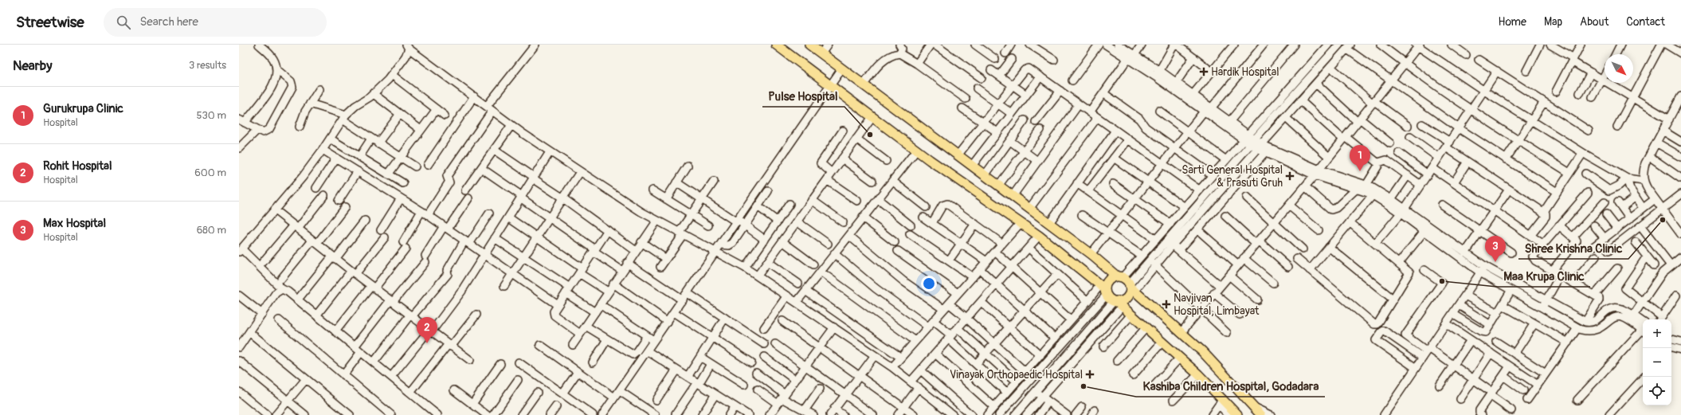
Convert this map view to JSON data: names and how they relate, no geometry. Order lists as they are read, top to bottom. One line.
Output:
{"places":{"health":["Hardik Hospital","Sarti General Hospital & Prasuti Gruh","Navjivan Hospital, Limbayat","Vinayak Orthopaedic Hospital"],"other":["Pulse Hospital","Shree Krishna Clinic","Maa Krupa Clinic","Kashiba Children Hospital, Godadara"]},"north":"bottom right","page":{"header":"Streetwise","search":"Search here","nav":["Home","Map","About","Contact"],"heading":["Nearby","3 results"],"list":[{"mark":"1","name":"Gurukrupa Clinic","note":"Hospital","value":"530 m"},{"mark":"2","name":"Rohit Hospital","note":"Hospital","value":"600 m"},{"mark":"3","name":"Max Hospital","note":"Hospital","value":"680 m"}],"pins":["1","3","2"],"map_buttons":["+","−"]}}
